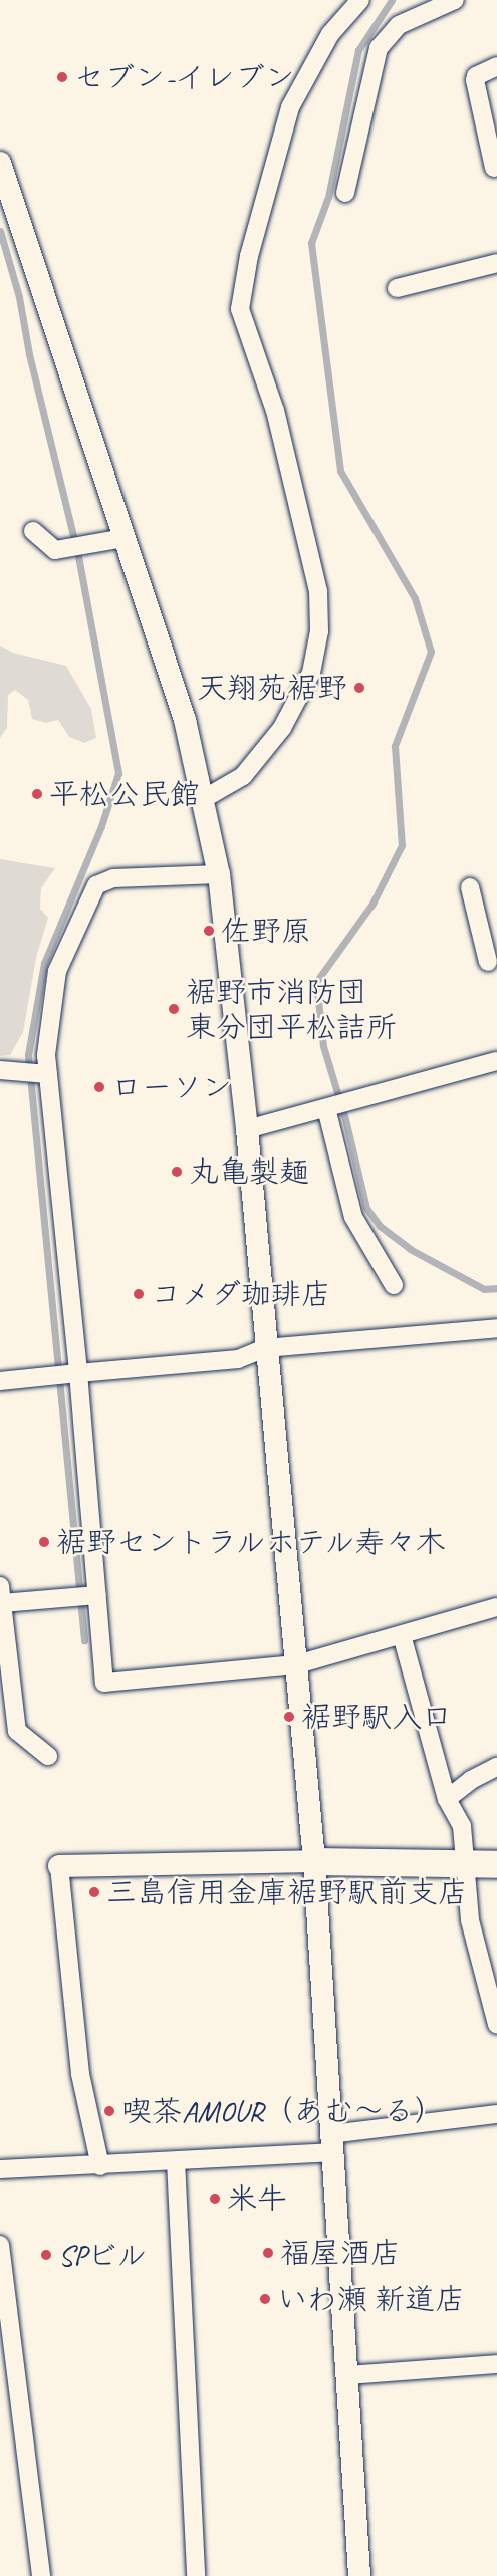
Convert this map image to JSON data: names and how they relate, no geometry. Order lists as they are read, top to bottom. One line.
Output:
{"places":["セブン-イレブン","天翔苑裾野","平松公民館","佐野原","裾野市消防団 東分団平松詰所","ローソン","丸亀製麺","コメダ珈琲店","裾野セントラルホテル寿々木","裾野駅入口","三島信用金庫裾野駅前支店","喫茶AMOUR（あむ〜る）","米牛","福屋酒店","SPビル","いわ瀬 新道店"]}
